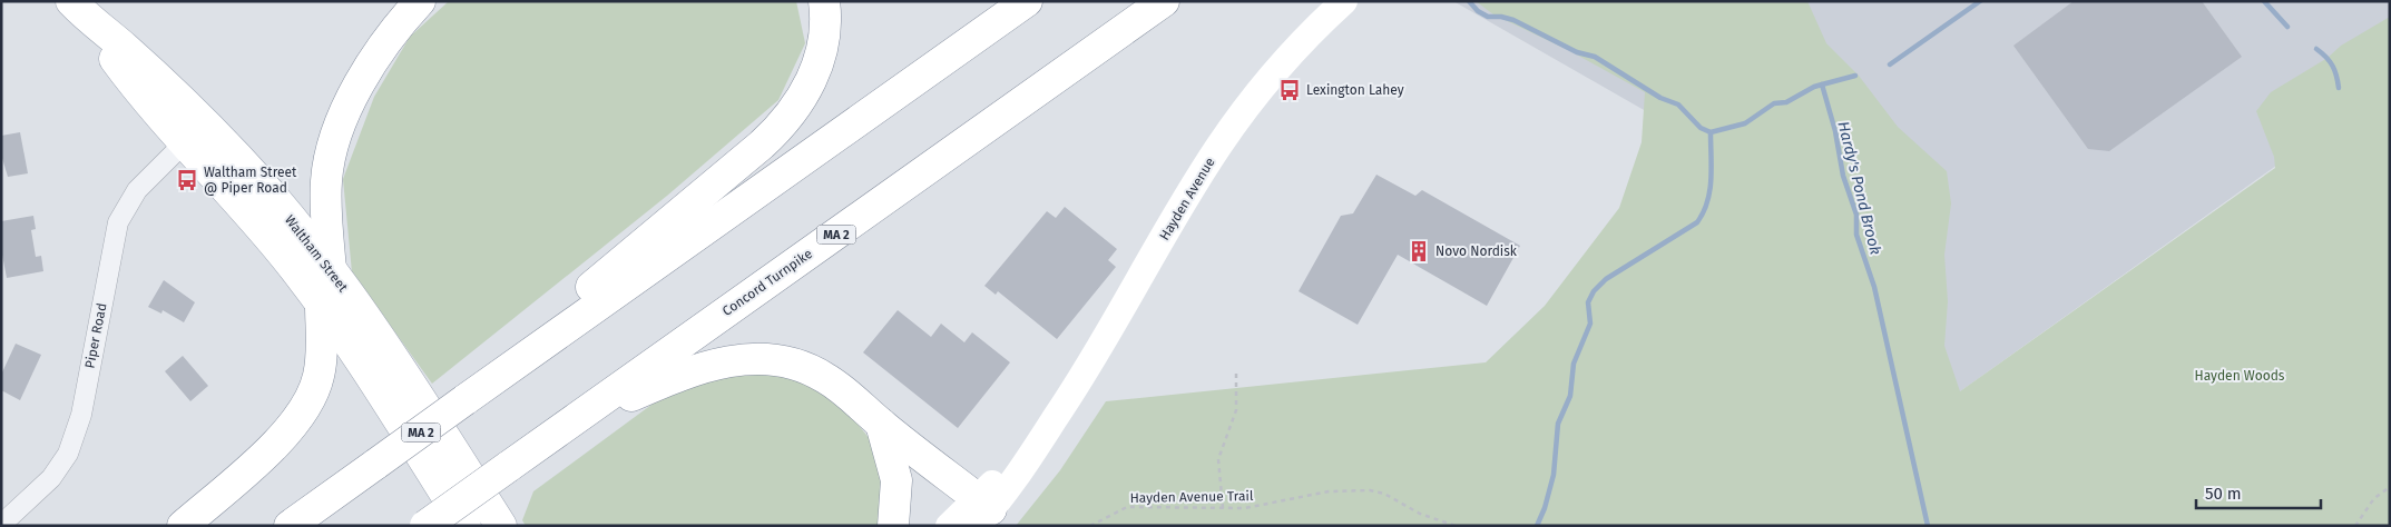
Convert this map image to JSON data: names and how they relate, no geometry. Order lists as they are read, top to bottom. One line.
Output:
{"streets":{"main road":["MA 2","Waltham Street","Concord Turnpike"],"street":["Hayden Avenue","Piper Road"],"path":["Hayden Avenue Trail"]},"crossings":[["Waltham Street","Piper Road"]],"water":["Hardy's Pond Brook"],"parks":["Hayden Woods"],"places":{"bus stop":["Lexington Lahey","Waltham Street @ Piper Road"],"building":["Novo Nordisk"]},"scale_bar":"50 m"}
